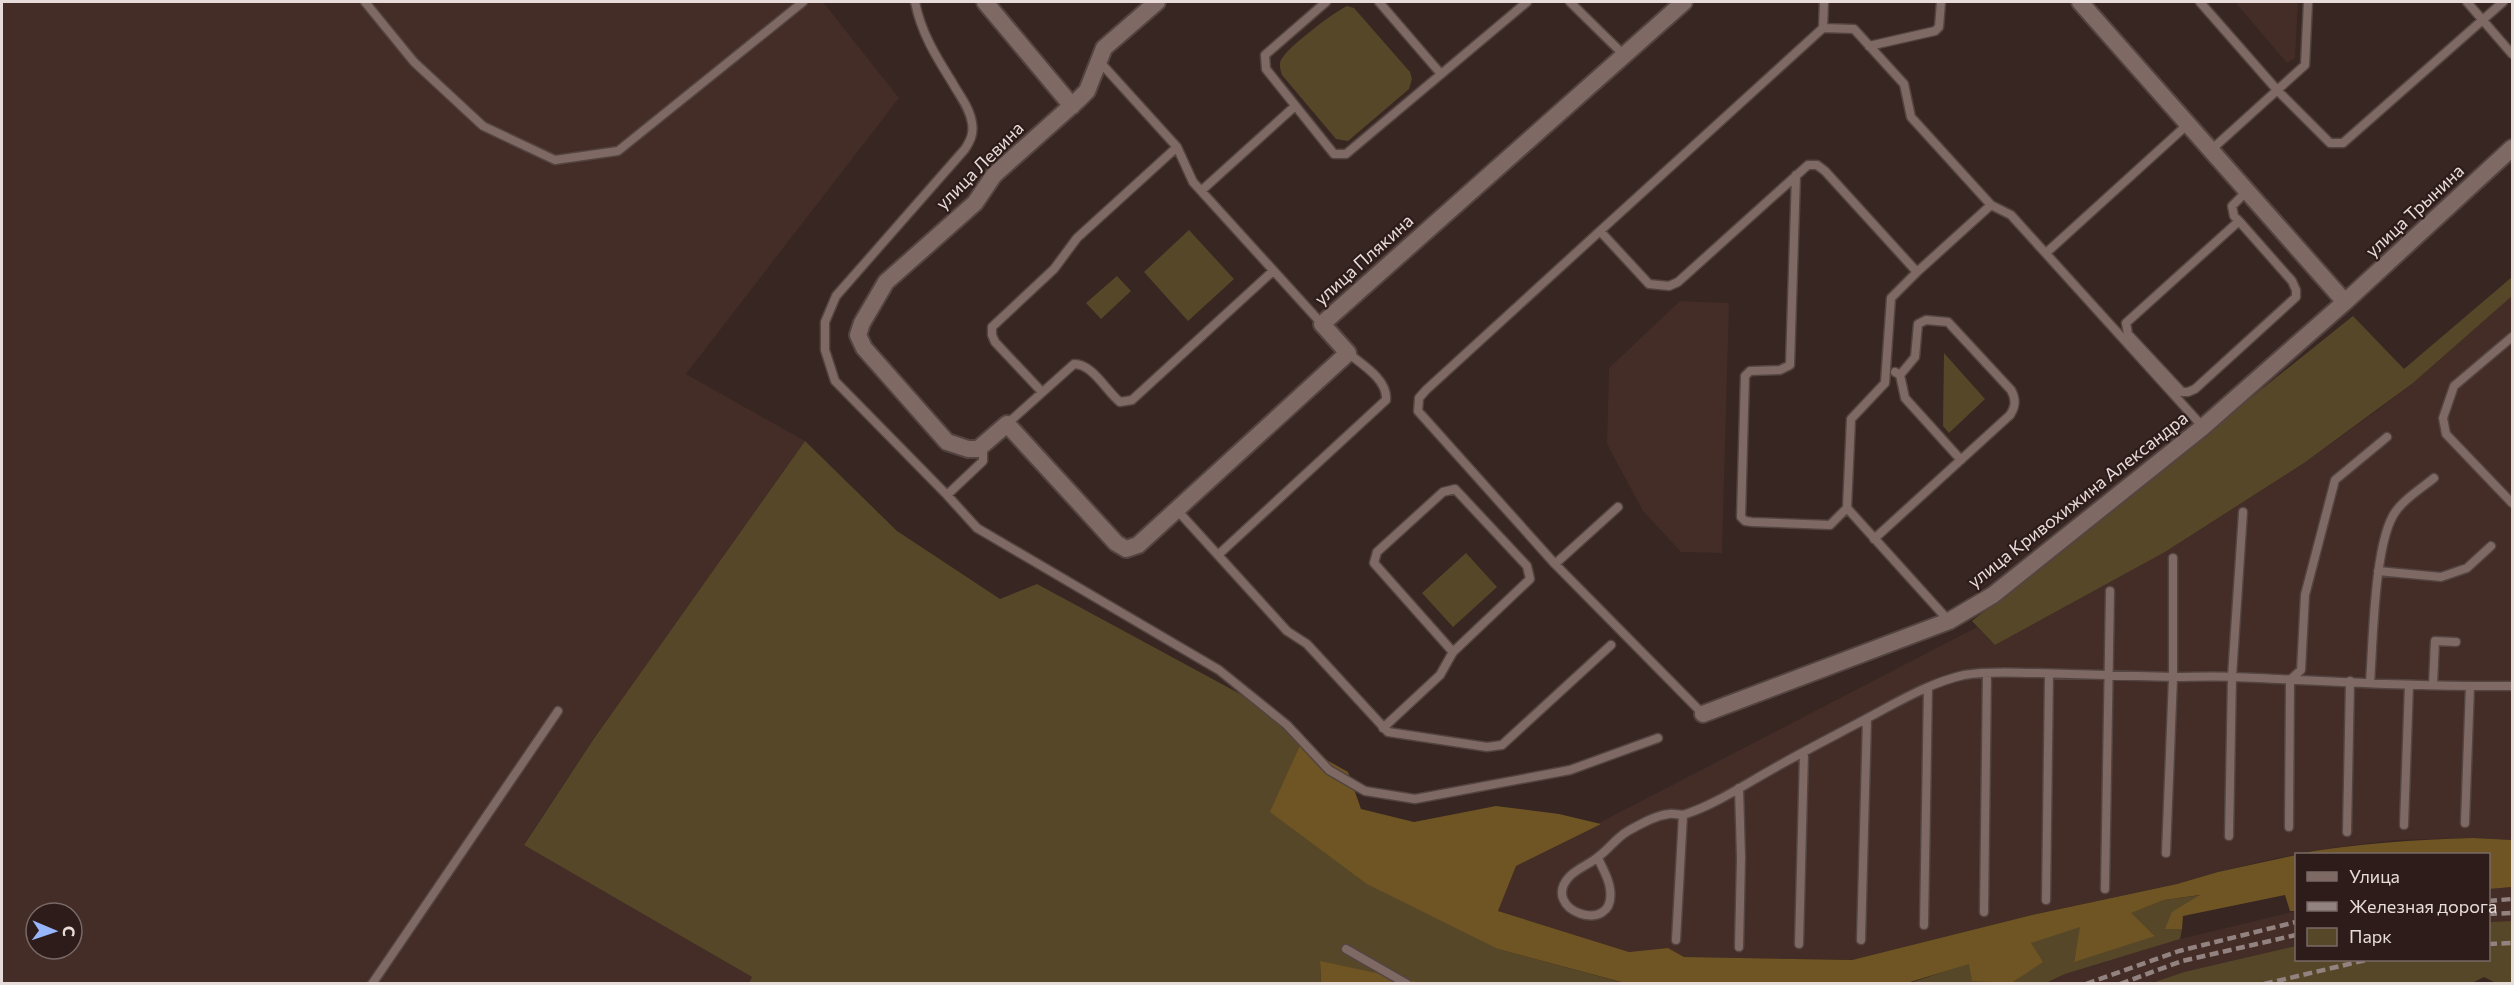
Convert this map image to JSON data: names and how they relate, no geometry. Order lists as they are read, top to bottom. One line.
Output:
{"streets":{"street":["улица Левина","улица Трынина","улица Плякина","улица Кривохижина Александра"]},"crossings":[["улица Трынина","улица Кривохижина Александра"]],"legend":["Улица","Железная дорога","Парк"],"north":"right"}
